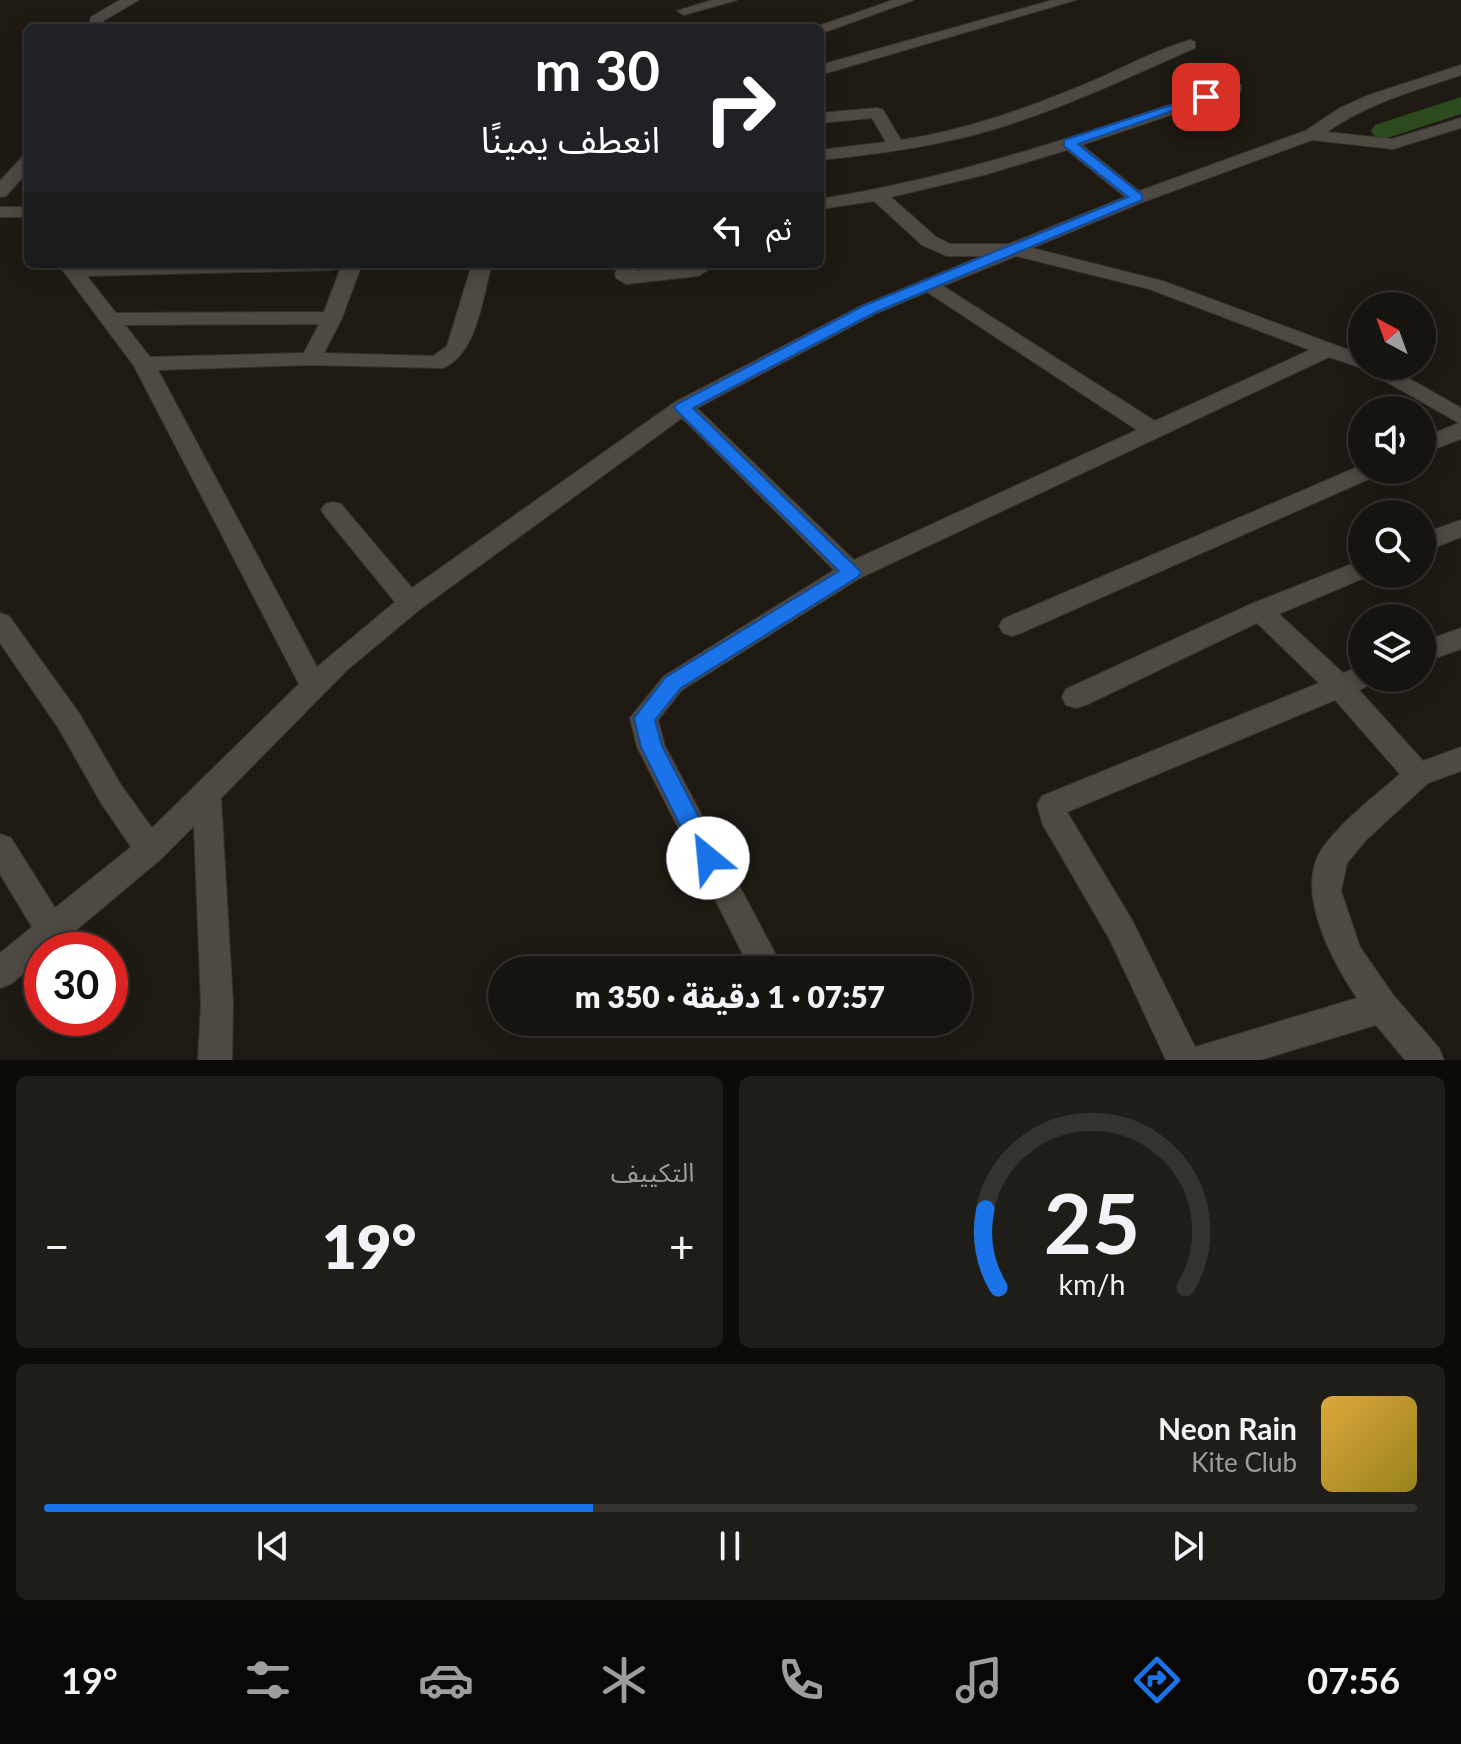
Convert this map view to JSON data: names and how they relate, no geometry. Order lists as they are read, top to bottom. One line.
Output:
{"north":"top left","page":{"turn":["30 m","انعطف يمينًا"],"then":"ثم","limit":"30","trip":"07:57 · 1 دقيقة · 350 m","tile":"التكييف","heat":["−","19°","+"],"song":["Neon Rain","Kite Club"],"tabs":["07:56","19°"],"gauge":["25","km/h"]}}
